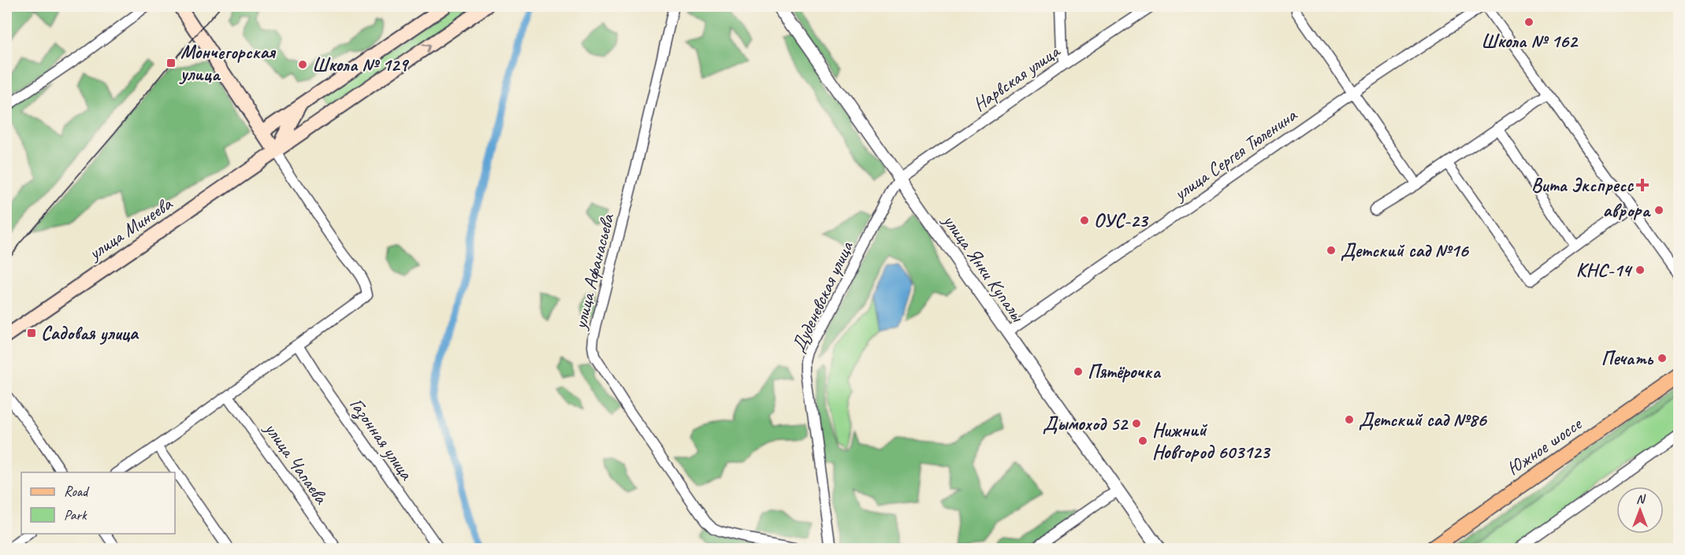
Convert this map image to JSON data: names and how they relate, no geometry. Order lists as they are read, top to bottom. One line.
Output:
{"streets":{"main road":["улица Минеева","Южное шоссе"],"street":["Нарвская улица","улица Сергея Тюленина","улица Янки Купалы","улица Афанасьева","Дуденевская улица","Газонная улица","улица Чапаева"]},"crossings":[["Нарвская улица","улица Янки Купалы"],["Нарвская улица","Дуденевская улица"],["улица Сергея Тюленина","улица Янки Купалы"],["улица Янки Купалы","Дуденевская улица"]],"places":{"other":["Школа № 162","Школа № 129","аврора","ОУС-23","Детский сад №16","КНС-14","Печать","Пятёрочка","Детский сад №86","Дымоход 52","Нижний Новгород 603123"],"transit":["Мончегорская улица","Садовая улица"],"health":["Вита Экспресс"]},"legend":["Road","Park"],"north":"top"}
